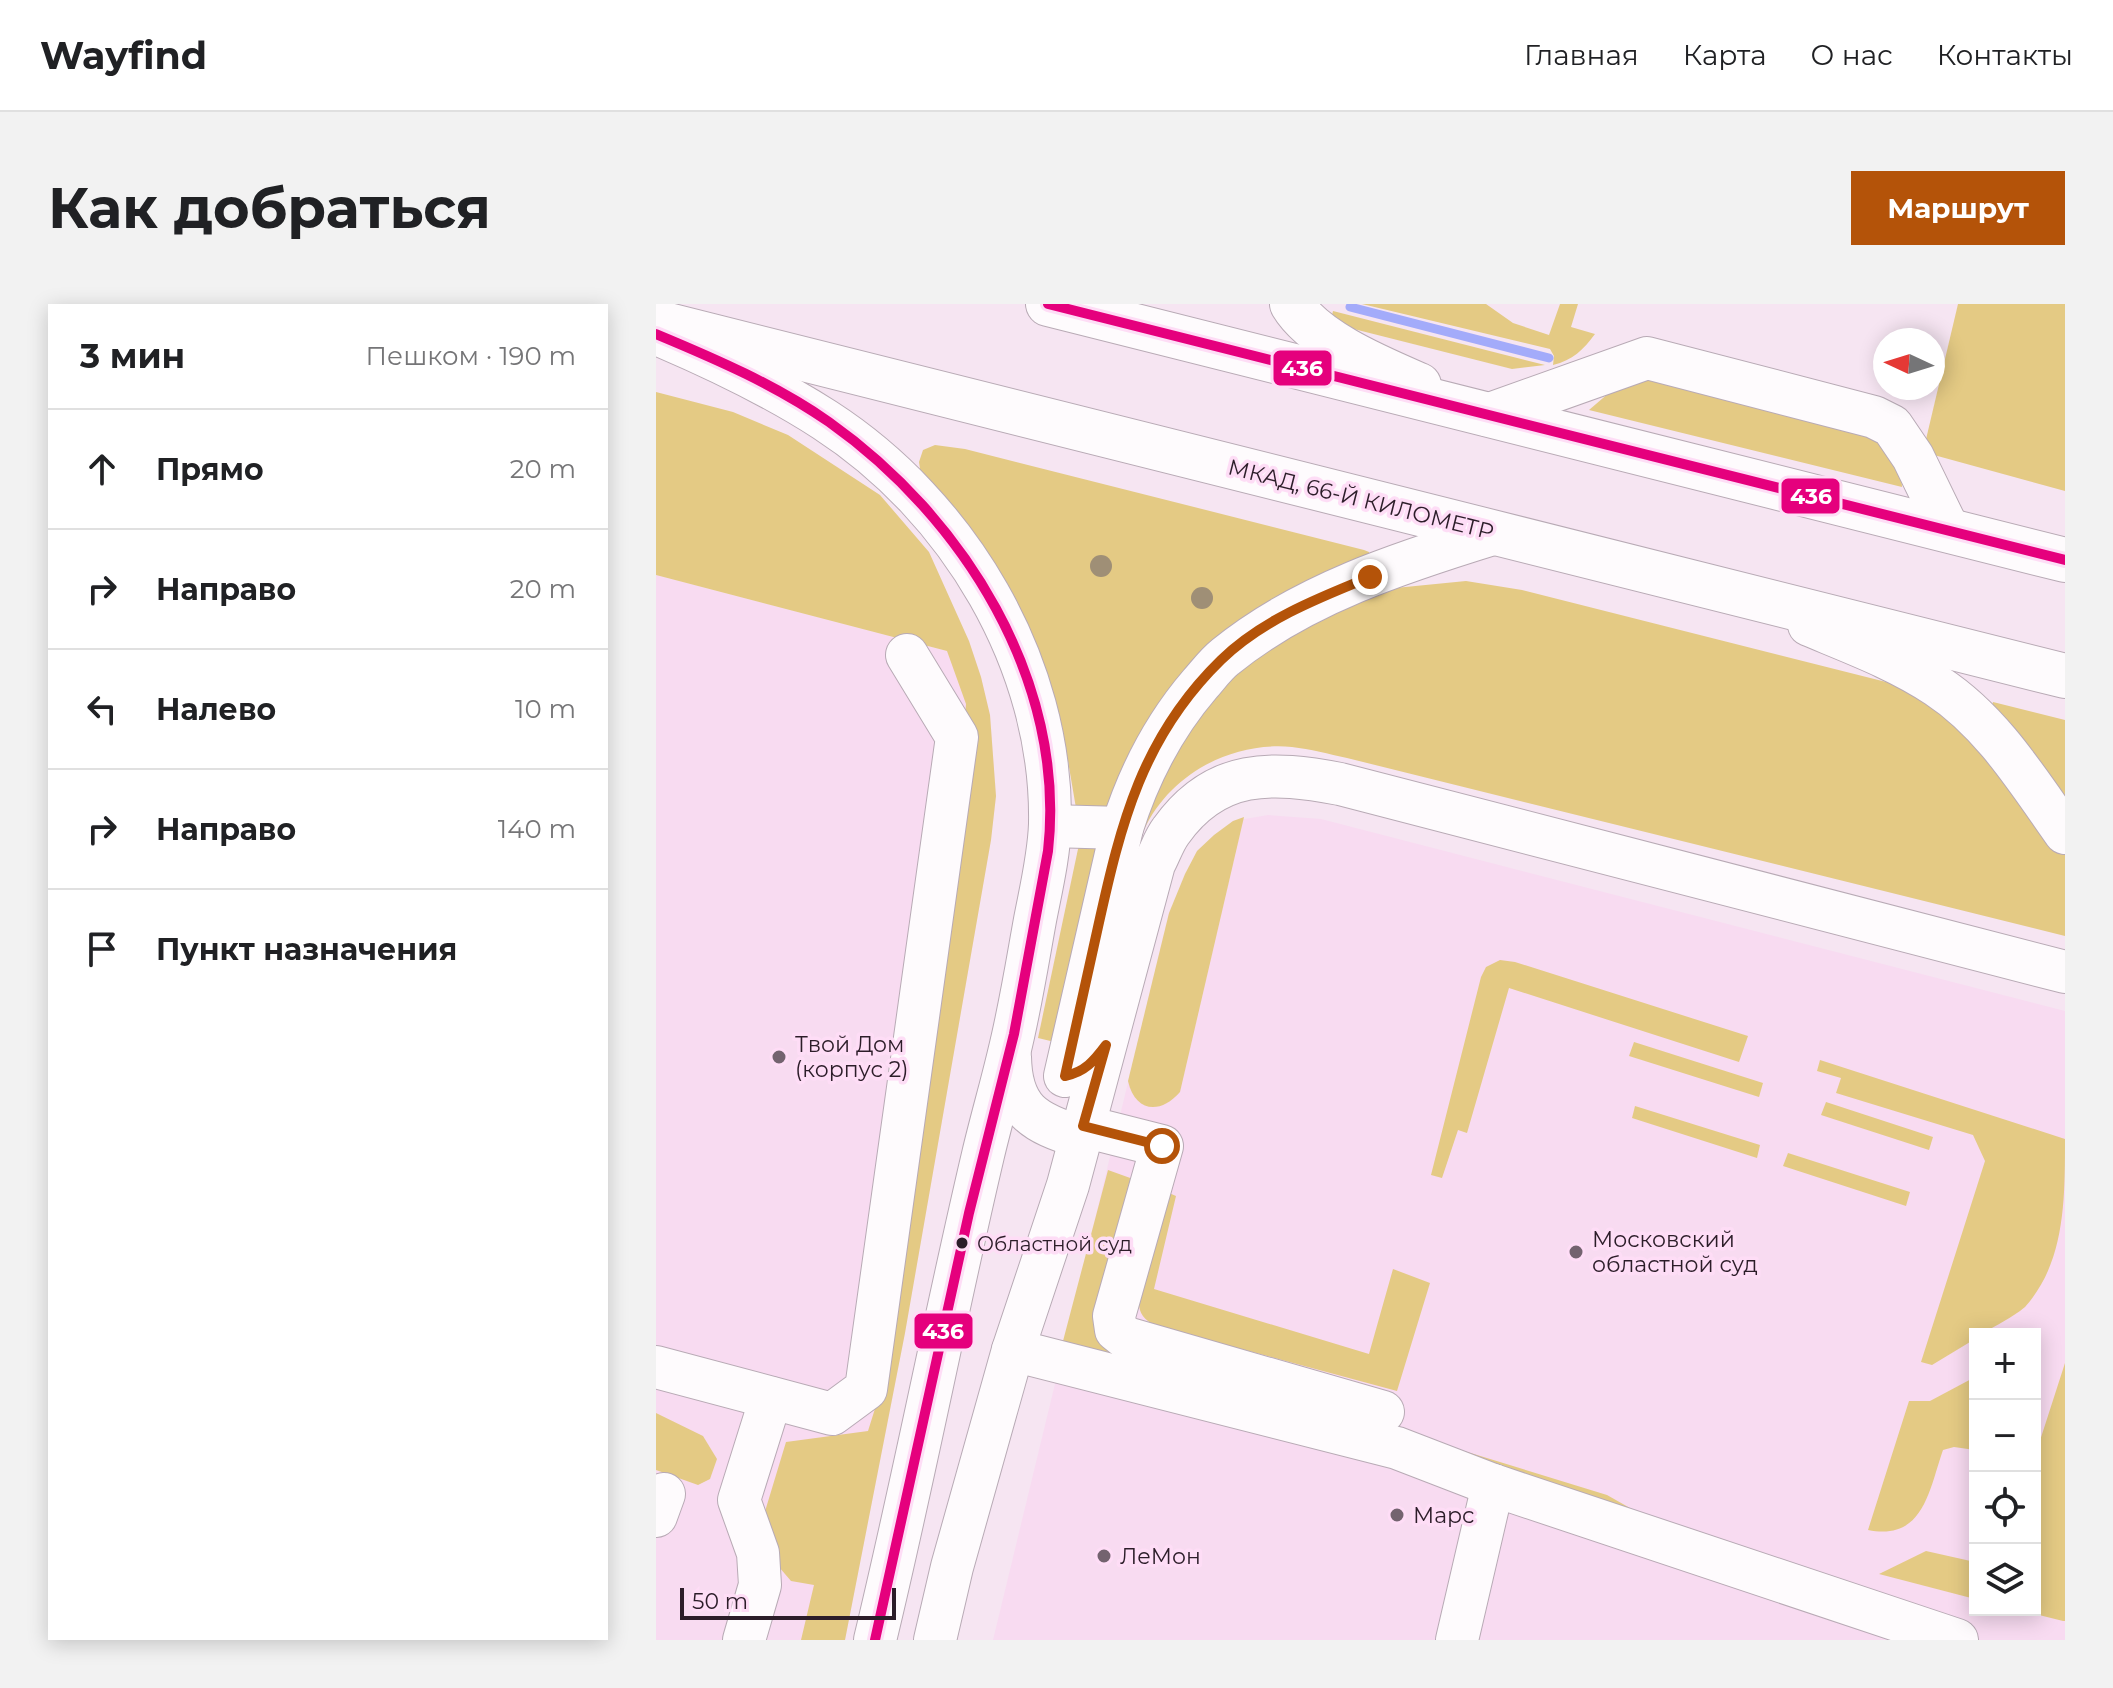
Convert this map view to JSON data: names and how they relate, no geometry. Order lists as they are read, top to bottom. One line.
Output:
{"streets":{"main road":["МКАД, 66-Й КИЛОМЕТР"]},"places":["Твой Дом (корпус 2)","Областной суд","Московский областной суд","Марс","ЛеМон"],"lines":["transit line 436"],"scale_bar":"50 m","north":"left","page":{"header":"Wayfind","nav":["Главная","Карта","О нас","Контакты"],"buttons":"Маршрут","title":"Как добраться","heading":["3 мин","Пешком · 190 m"],"list":[["Прямо","20 m"],["Направо","20 m"],["Налево","10 m"],["Направо","140 m"],"Пункт назначения"],"map_buttons":["+","−"],"scale":"50 m"}}
